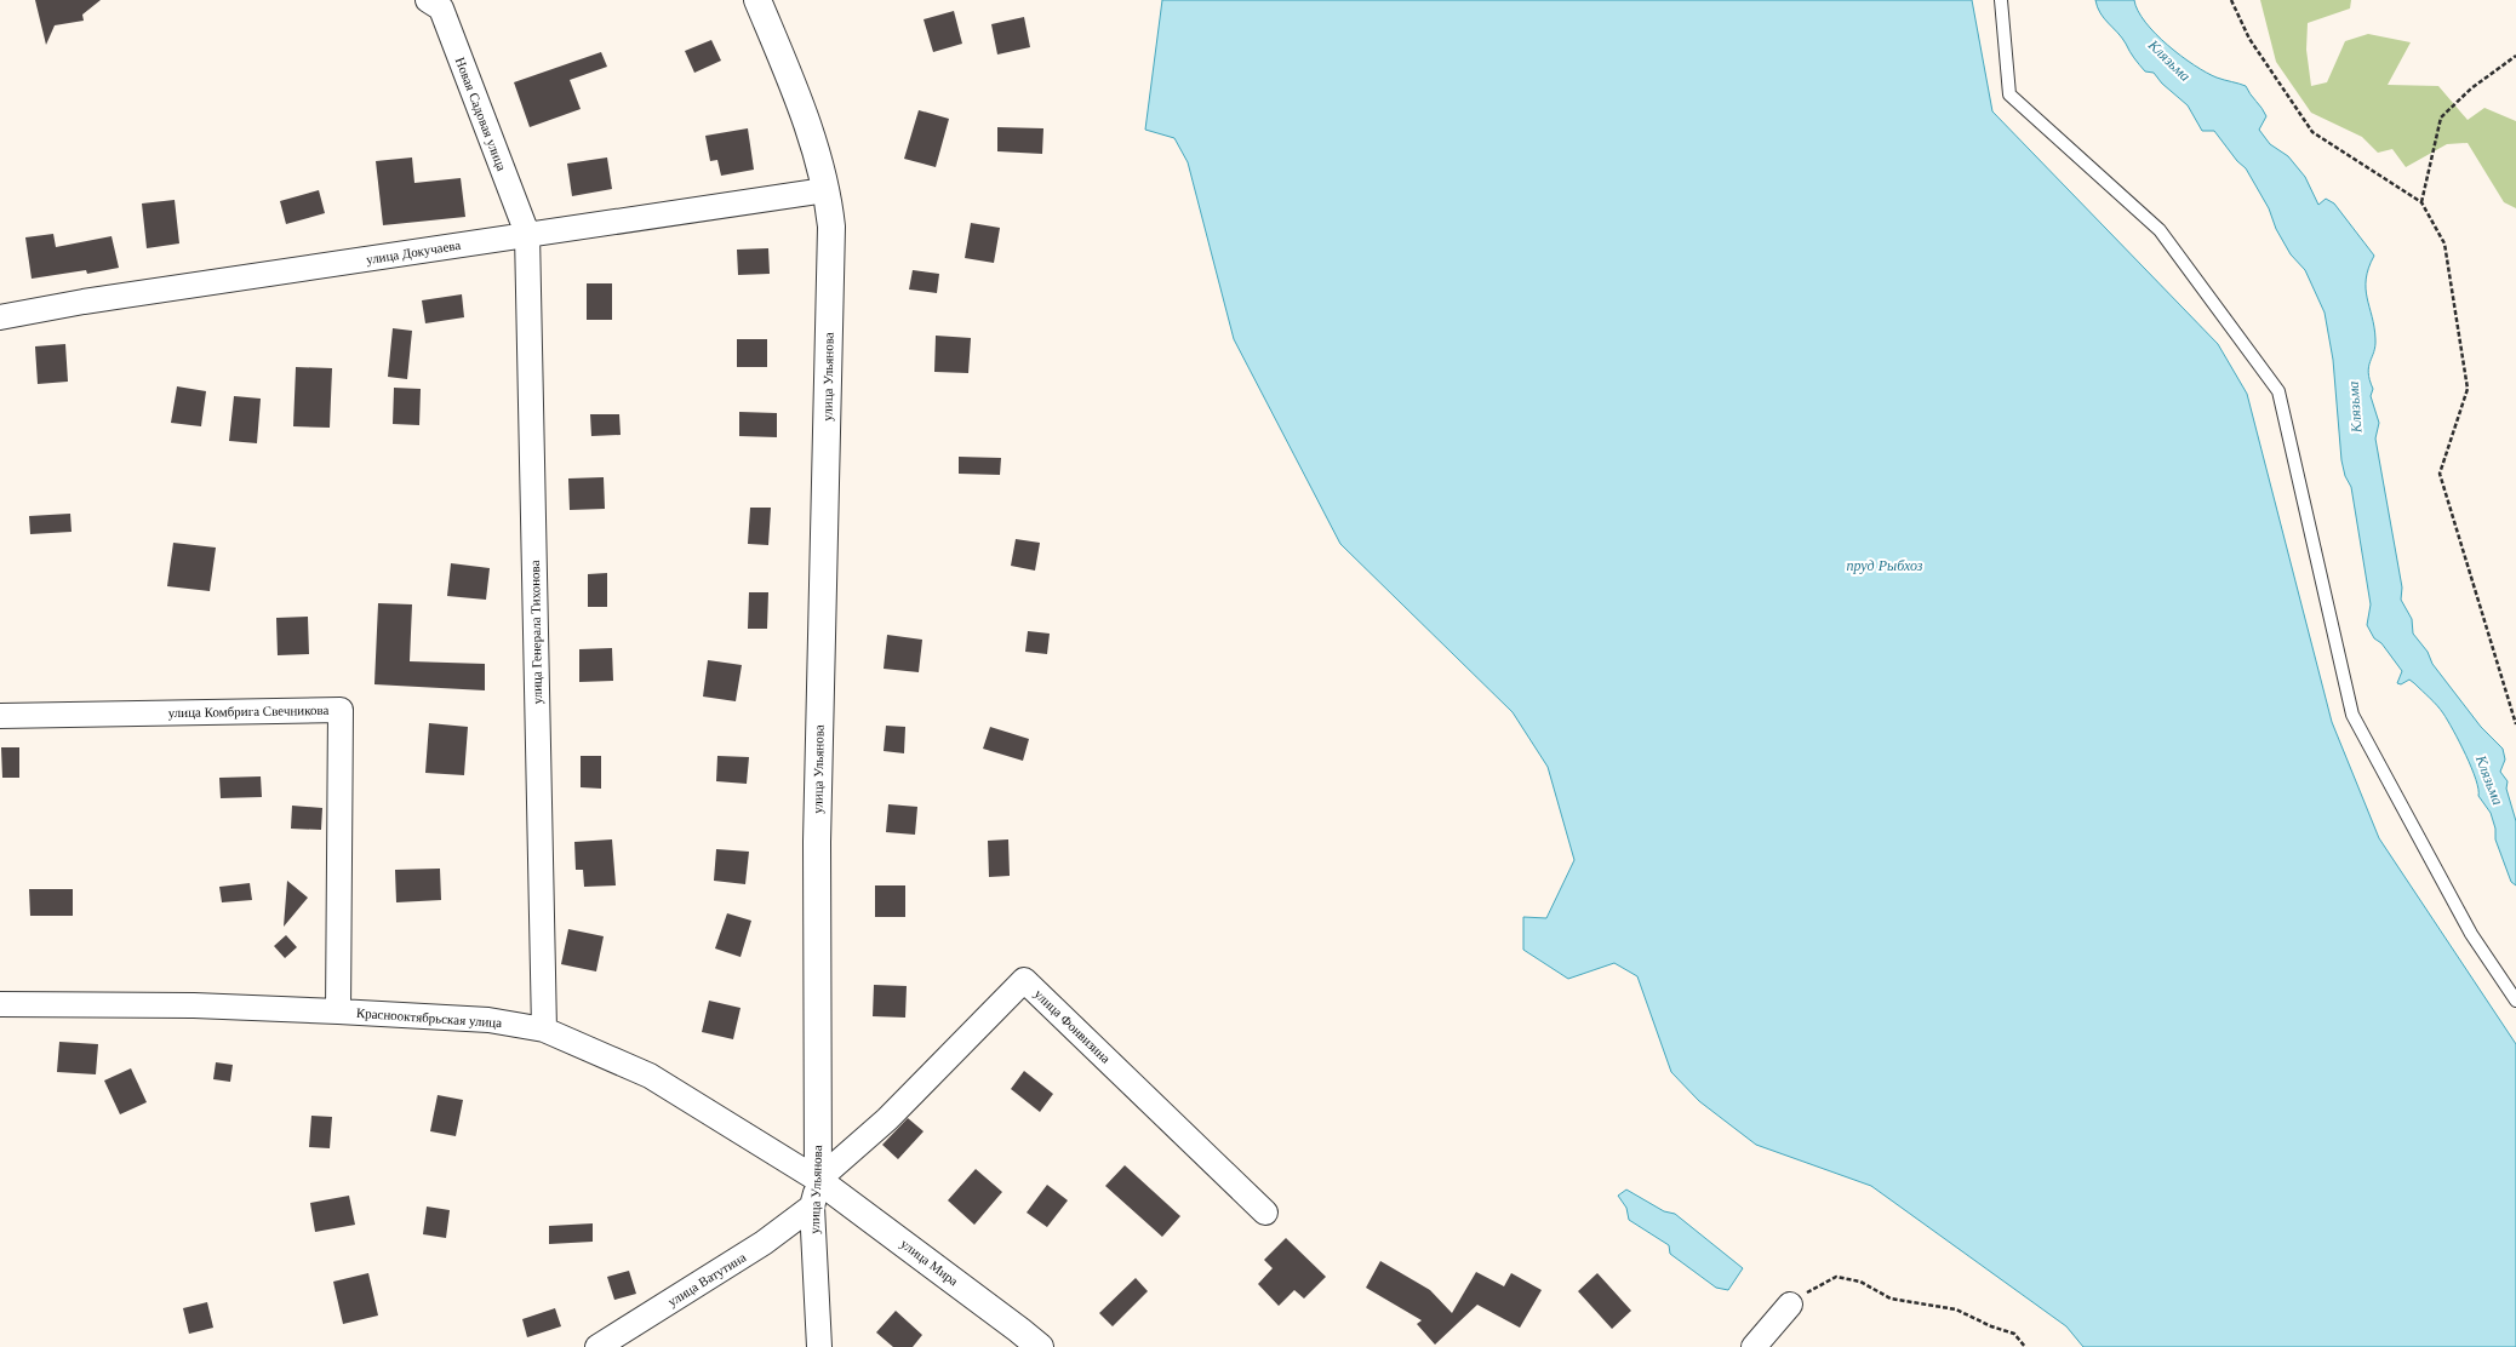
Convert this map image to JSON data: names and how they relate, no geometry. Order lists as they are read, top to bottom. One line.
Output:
{"streets":{"street":["Новая Садовая улица","улица Докучаева","улица Ульянова","улица Генерала Тихонова","улица Комбрига Свечникова","Краснооктябрьская улица","улица Фонвизина","улица Мира","улица Ватутина"]},"crossings":[["Новая Садовая улица","улица Докучаева"],["Новая Садовая улица","улица Генерала Тихонова"],["улица Докучаева","улица Ульянова"],["улица Докучаева","улица Генерала Тихонова"],["улица Ульянова","Краснооктябрьская улица"],["улица Ульянова","улица Фонвизина"],["улица Ульянова","улица Мира"],["улица Ульянова","улица Ватутина"],["улица Генерала Тихонова","Краснооктябрьская улица"],["улица Комбрига Свечникова","Краснооктябрьская улица"],["Краснооктябрьская улица","улица Фонвизина"],["Краснооктябрьская улица","улица Мира"],["улица Фонвизина","улица Мира"]],"water":["Клязьма","пруд Рыбхоз"]}
